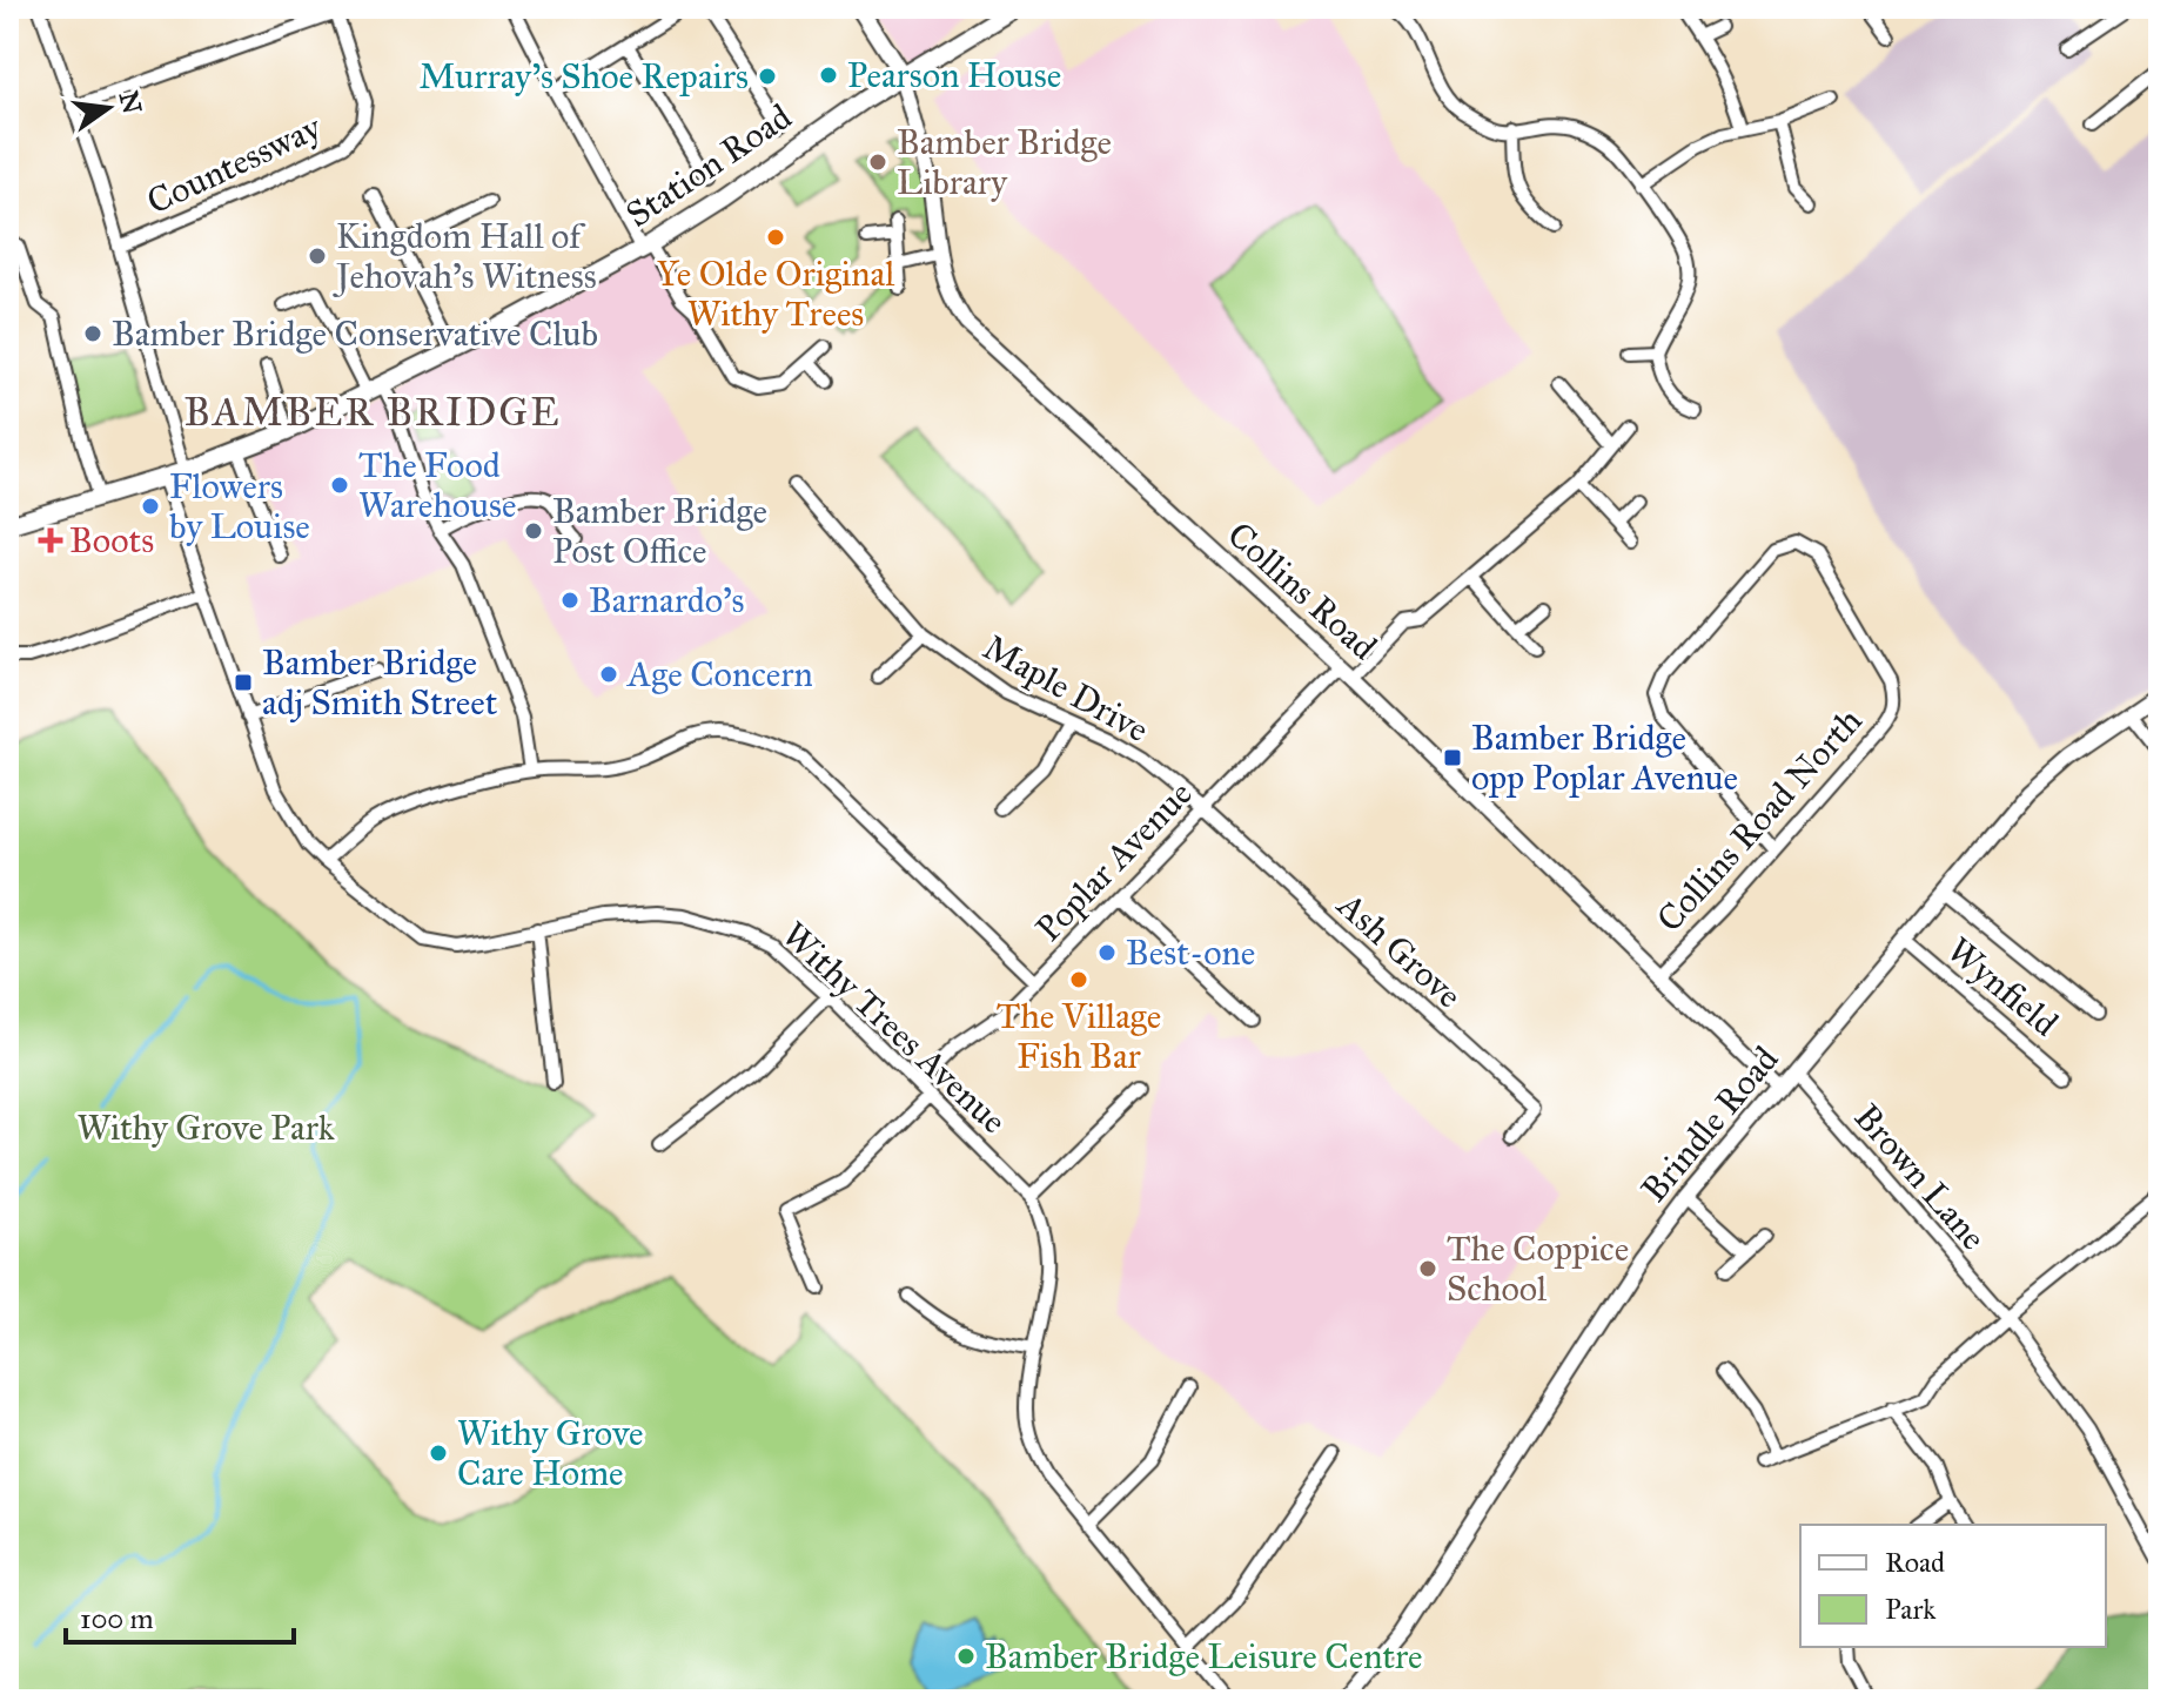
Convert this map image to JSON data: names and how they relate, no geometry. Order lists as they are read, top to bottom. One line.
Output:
{"streets":{"main road":["Station Road"],"street":["Countessway","Collins Road","Maple Drive","Collins Road North","Poplar Avenue","Ash Grove","Wynfield","Withy Trees Avenue","Brindle Road","Brown Lane"]},"crossings":[["Station Road","Collins Road"],["Station Road","Withy Trees Avenue"],["Collins Road","Collins Road North"],["Collins Road","Poplar Avenue"],["Collins Road","Brindle Road"],["Maple Drive","Poplar Avenue"],["Maple Drive","Ash Grove"],["Poplar Avenue","Ash Grove"],["Poplar Avenue","Withy Trees Avenue"],["Wynfield","Brindle Road"],["Brindle Road","Brown Lane"]],"districts":["BAMBER BRIDGE"],"parks":["Withy Grove Park"],"places":{"other":["Pearson House","Murray's Shoe Repairs","Bamber Bridge Library","Ye Olde Original Withy Trees","Kingdom Hall of Jehovah's Witness","Bamber Bridge Conservative Club","The Food Warehouse","Flowers by Louise","Bamber Bridge Post Office","Barnardo's","Age Concern","Best-one","The Village Fish Bar","The Coppice School","Withy Grove Care Home","Bamber Bridge Leisure Centre"],"health":["Boots"],"transit":["Bamber Bridge adj Smith Street","Bamber Bridge opp Poplar Avenue"]},"legend":["Road","Park"],"scale_bar":"100 m","north":"right"}
